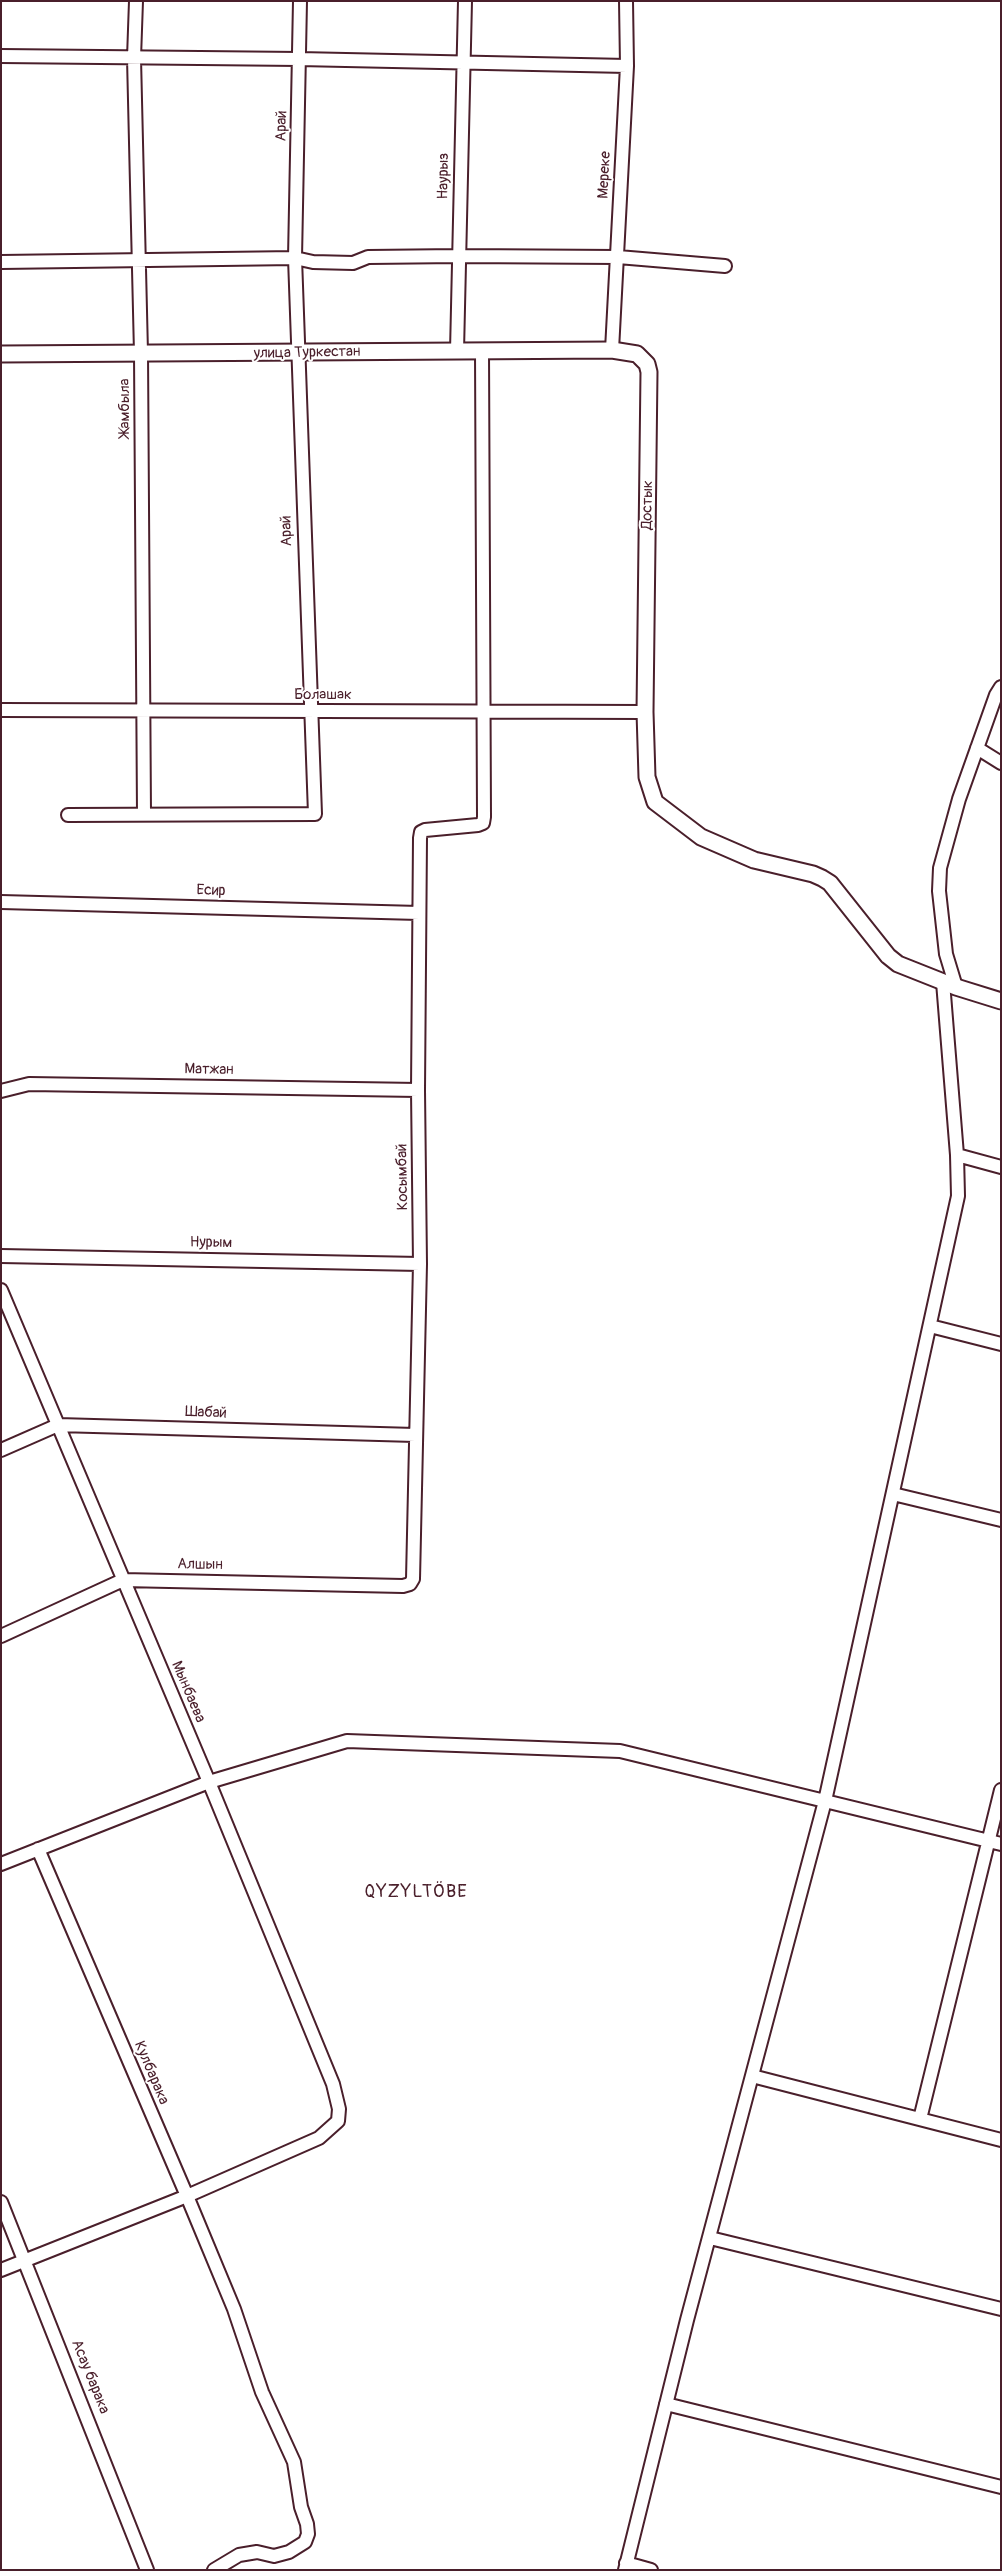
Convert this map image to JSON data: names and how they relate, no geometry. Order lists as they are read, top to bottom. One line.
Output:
{"streets":{"street":["Арай","Мереке","Наурыз","улица Туркестан","Жамбыла","Достык","Болашак","Есир","Матжан","Косымбай","Нурым","Шабай","Алшын","Мынбаева","Кулбарака","Асау барака"]},"crossings":[["Арай","улица Туркестан"],["Арай","Жамбыла"],["Арай","Болашак"],["Мереке","улица Туркестан"],["Мереке","Достык"],["Наурыз","улица Туркестан"],["улица Туркестан","Жамбыла"],["улица Туркестан","Достык"],["Жамбыла","Болашак"],["Достык","Болашак"],["Болашак","Косымбай"],["Есир","Косымбай"],["Матжан","Косымбай"],["Косымбай","Нурым"],["Косымбай","Шабай"],["Косымбай","Алшын"],["Шабай","Мынбаева"],["Алшын","Мынбаева"],["Мынбаева","Кулбарака"]],"districts":["QYZYLTÖBE"]}
